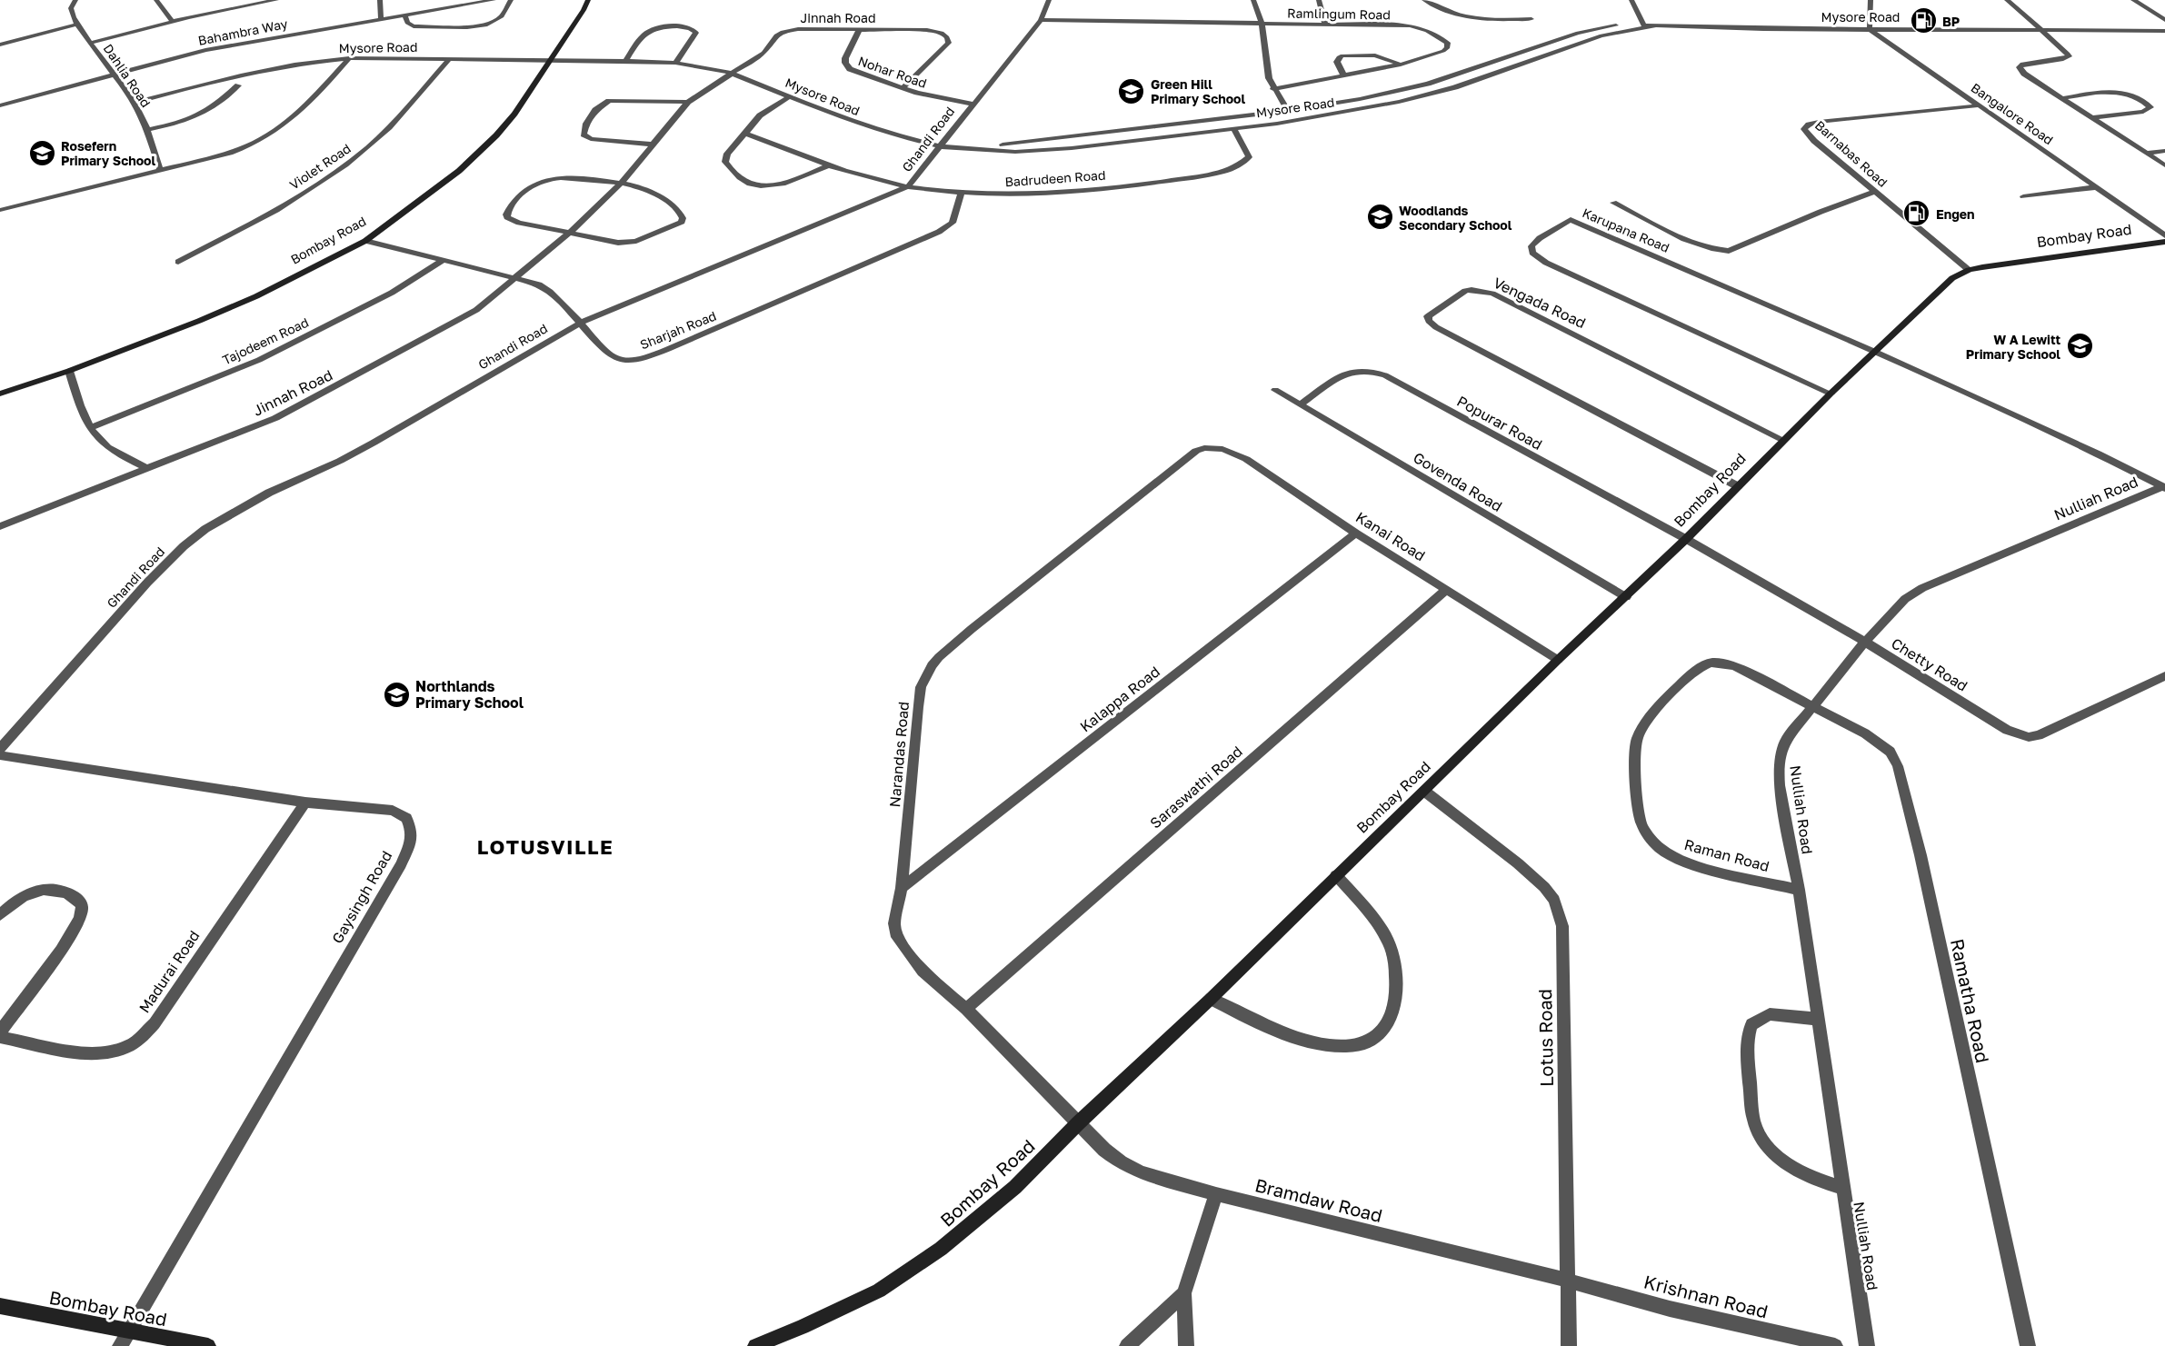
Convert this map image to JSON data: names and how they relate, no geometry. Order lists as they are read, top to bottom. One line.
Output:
{"streets":{"street":["Ramlingum Road","Mysore Road","Jinnah Road","Bahambra Way","Nohar Road","Dahlia Road","Bangalore Road","Ghandi Road","Barnabas Road","Violet Road","Badrudeen Road","Karupana Road","Bombay Road","Vengada Road","Sharjah Road","Tajodeem Road","Popurar Road","Govenda Road","Nulliah Road","Kanai Road","Chetty Road","Kalappa Road","Narandas Road","Saraswathi Road","Raman Road","Gaysingh Road","Madurai Road","Ramatha Road","Lotus Road","Bramdaw Road","Krishnan Road"]},"crossings":[["Ramlingum Road","Ghandi Road"],["Mysore Road","Jinnah Road"],["Mysore Road","Dahlia Road"],["Mysore Road","Bangalore Road"],["Mysore Road","Ghandi Road"],["Mysore Road","Violet Road"],["Mysore Road","Badrudeen Road"],["Mysore Road","Bombay Road"],["Jinnah Road","Nohar Road"],["Jinnah Road","Sharjah Road"],["Bahambra Way","Dahlia Road"],["Nohar Road","Ghandi Road"],["Bangalore Road","Barnabas Road"],["Ghandi Road","Badrudeen Road"],["Ghandi Road","Sharjah Road"],["Barnabas Road","Bombay Road"],["Badrudeen Road","Sharjah Road"],["Karupana Road","Bombay Road"],["Bombay Road","Vengada Road"],["Bombay Road","Sharjah Road"],["Bombay Road","Popurar Road"],["Bombay Road","Govenda Road"],["Bombay Road","Kanai Road"],["Bombay Road","Chetty Road"],["Bombay Road","Narandas Road"],["Bombay Road","Gaysingh Road"],["Bombay Road","Lotus Road"],["Bombay Road","Bramdaw Road"],["Sharjah Road","Tajodeem Road"],["Popurar Road","Govenda Road"],["Popurar Road","Chetty Road"],["Nulliah Road","Chetty Road"],["Nulliah Road","Raman Road"],["Nulliah Road","Ramatha Road"],["Kanai Road","Kalappa Road"],["Kanai Road","Narandas Road"],["Kanai Road","Saraswathi Road"],["Kalappa Road","Narandas Road"],["Narandas Road","Saraswathi Road"],["Narandas Road","Bramdaw Road"],["Raman Road","Ramatha Road"],["Gaysingh Road","Madurai Road"],["Lotus Road","Bramdaw Road"],["Lotus Road","Krishnan Road"],["Bramdaw Road","Krishnan Road"]],"districts":["LOTUSVILLE"],"places":{"fuel station":["BP","Engen"],"school or university":["Green Hill Primary School","Rosefern Primary School","Woodlands Secondary School","W A Lewitt Primary School","Northlands Primary School"]}}
